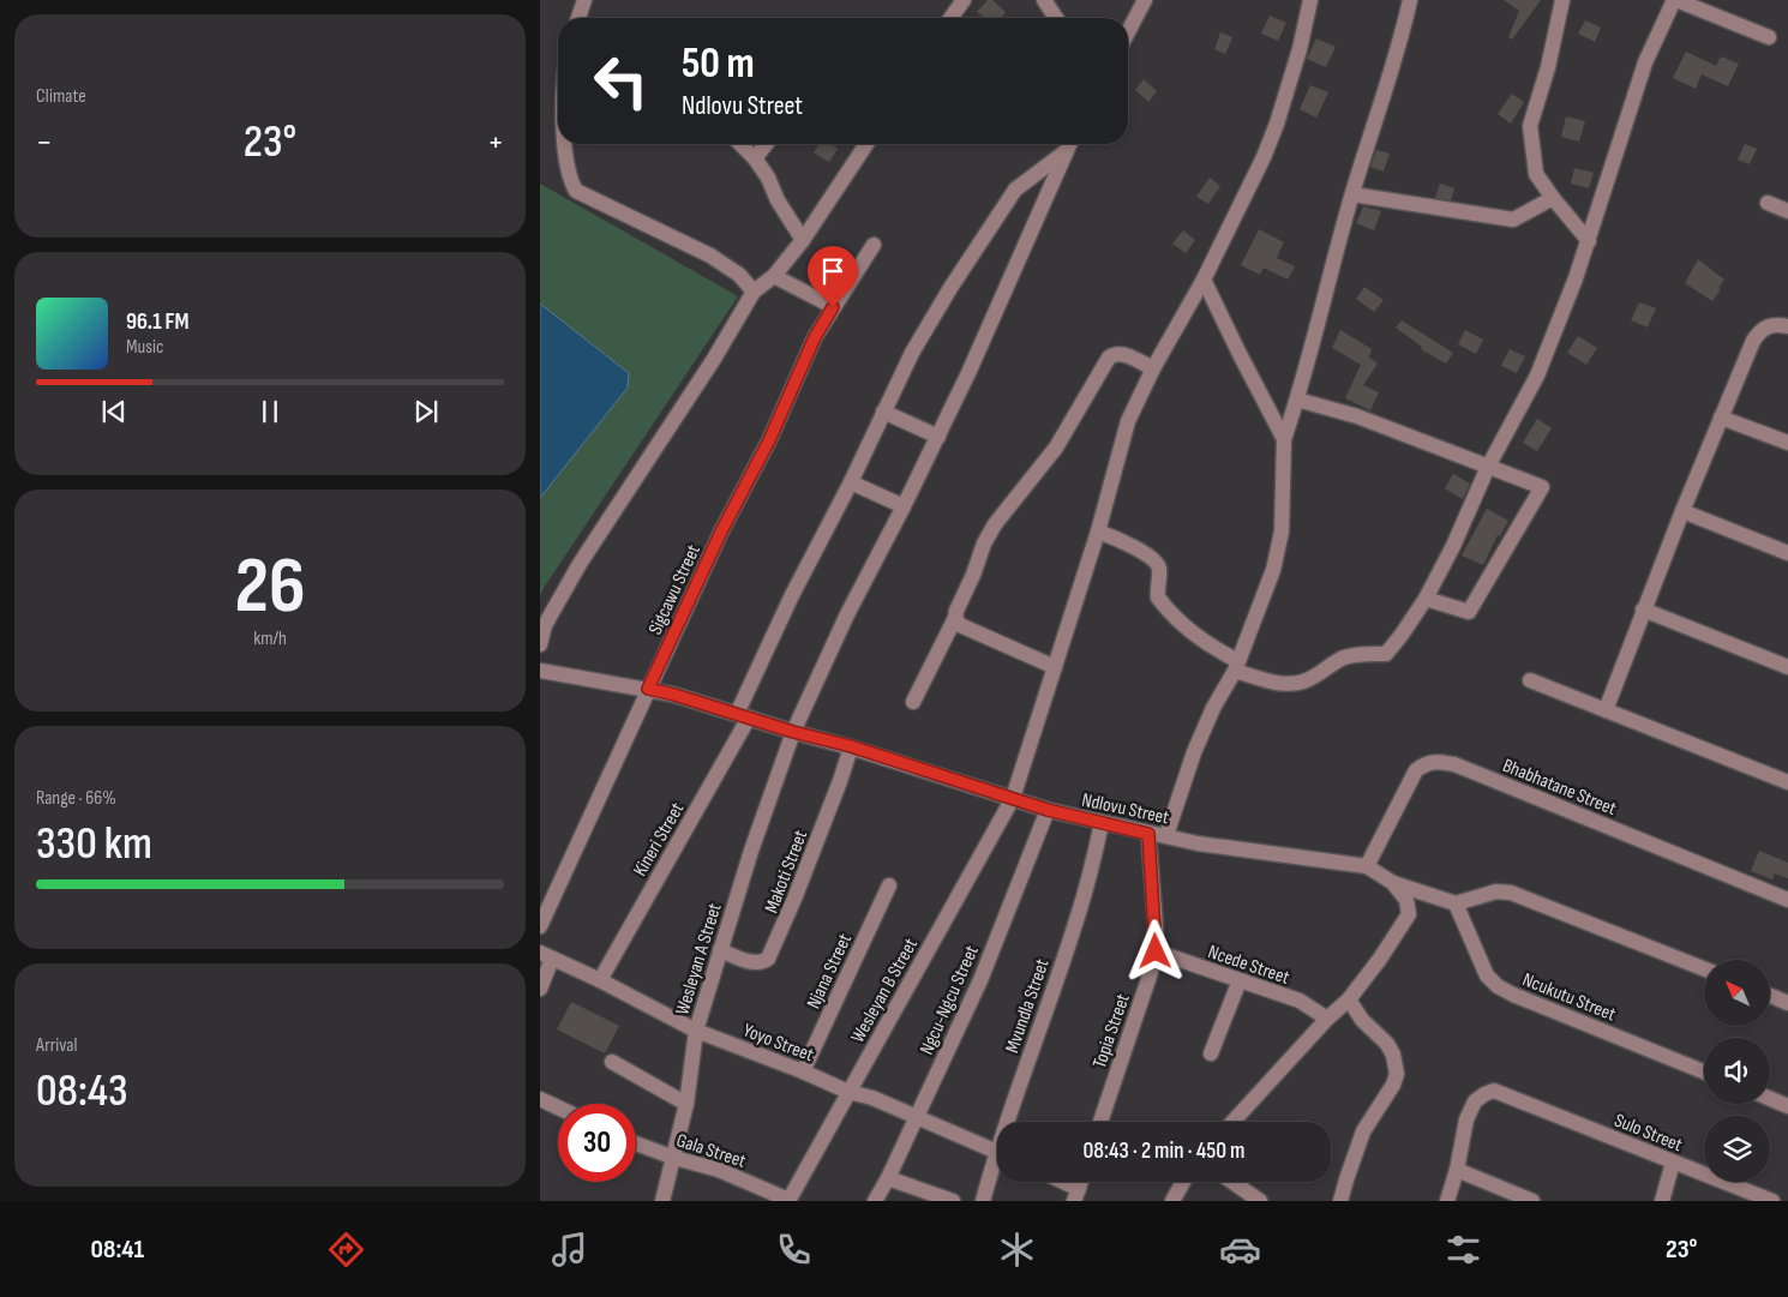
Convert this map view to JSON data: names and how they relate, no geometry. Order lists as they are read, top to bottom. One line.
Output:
{"streets":{"street":["Sigcawu Street","Bhabhatane Street","Ndlovu Street","Kineri Street","Makoti Street","Wesleyan A Street","Ncede Street","Njana Street","Wesleyan B Street","Ncukutu Street","Ngcu-Ngcu Street","Mvundla Street","Topia Street","Yoyo Street","Sulo Street","Gala Street"]},"crossings":[["Sigcawu Street","Ndlovu Street"],["Bhabhatane Street","Ndlovu Street"],["Ndlovu Street","Kineri Street"],["Ndlovu Street","Makoti Street"],["Ndlovu Street","Wesleyan A Street"],["Ndlovu Street","Ncede Street"],["Ndlovu Street","Wesleyan B Street"],["Ndlovu Street","Ngcu-Ngcu Street"],["Ndlovu Street","Mvundla Street"],["Ndlovu Street","Topia Street"],["Kineri Street","Wesleyan A Street"],["Kineri Street","Yoyo Street"],["Makoti Street","Wesleyan A Street"],["Wesleyan A Street","Yoyo Street"],["Wesleyan A Street","Gala Street"],["Ncede Street","Topia Street"],["Njana Street","Yoyo Street"],["Wesleyan B Street","Yoyo Street"],["Wesleyan B Street","Gala Street"],["Ngcu-Ngcu Street","Yoyo Street"]],"north":"top left","page":{"tile":["Climate",["26","km/h"],["Range · 66%","330 km"],["Arrival","08:43"]],"turn":["50 m","Ndlovu Street"],"heat":["−","23°","+"],"song":["96.1 FM","Music"],"limit":"30","trip":"08:43 · 2 min · 450 m","tabs":["08:41","23°"]}}
